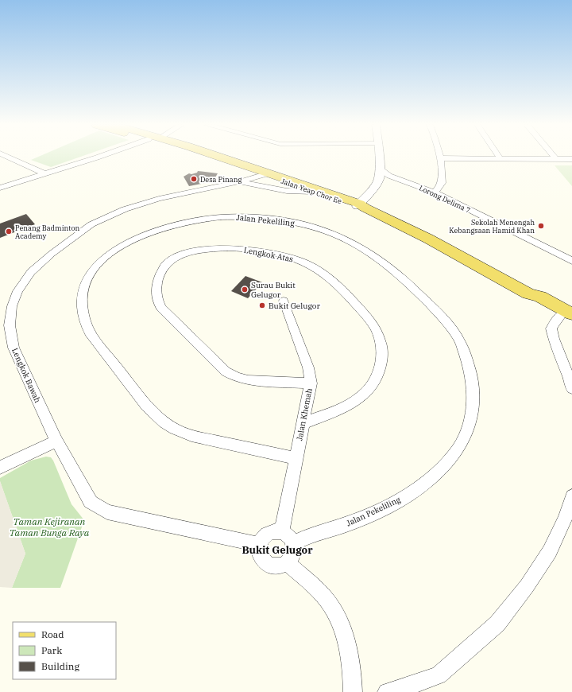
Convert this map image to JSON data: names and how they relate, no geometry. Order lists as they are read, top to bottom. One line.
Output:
{"streets":{"main road":["Jalan Yeap Chor Ee"],"street":["Lorong Delima 7","Jalan Pekeliling","Lengkok Atas","Lengkok Bawah","Jalan Khemah"]},"crossings":[["Jalan Yeap Chor Ee","Lengkok Bawah"],["Jalan Pekeliling","Lengkok Bawah"],["Jalan Pekeliling","Jalan Khemah"],["Lengkok Atas","Jalan Khemah"],["Lengkok Bawah","Jalan Khemah"]],"districts":["Bukit Gelugor"],"parks":["Taman Kejiranan Taman Bunga Raya"],"places":["Desa Pinang","Sekolah Menengah Kebangsaan Hamid Khan","Penang Badminton Academy","Surau Bukit Gelugor","Bukit Gelugor"],"legend":["Road","Park","Building"]}
